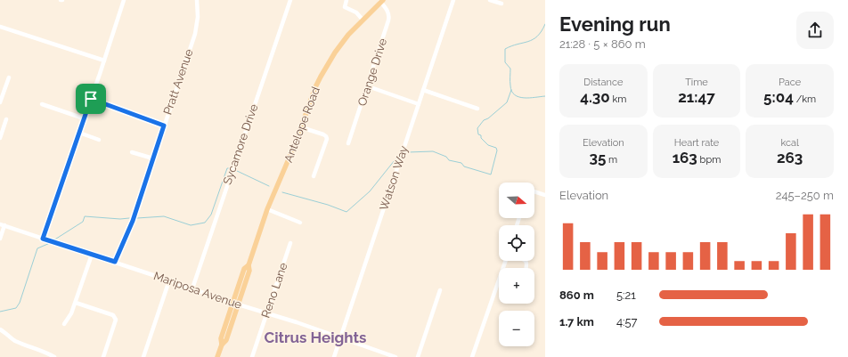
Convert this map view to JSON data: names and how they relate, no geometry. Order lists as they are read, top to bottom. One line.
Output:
{"streets":{"main road":["Antelope Road"],"street":["Orange Drive","Pratt Avenue","Sycamore Drive","Watson Way","Mariposa Avenue","Reno Lane"]},"crossings":[["Orange Drive","Antelope Road"],["Pratt Avenue","Mariposa Avenue"],["Antelope Road","Mariposa Avenue"],["Sycamore Drive","Mariposa Avenue"],["Watson Way","Mariposa Avenue"],["Mariposa Avenue","Reno Lane"]],"districts":["Citrus Heights"],"north":"right","page":{"heading":["Evening run","21:28 · 5 × 860 m"],"stats":[["Distance","4.30 km"],["Time","21:47"],["Pace","5:04 /km"],["Elevation","35 m"],["Heart rate","163 bpm"],["kcal","263"]],"chart":["Elevation","245–250 m"],"map_buttons":["+","−"],"list":[{"name":"860 m","note":"5:21"},{"name":"1.7 km","note":"4:57"}]}}
